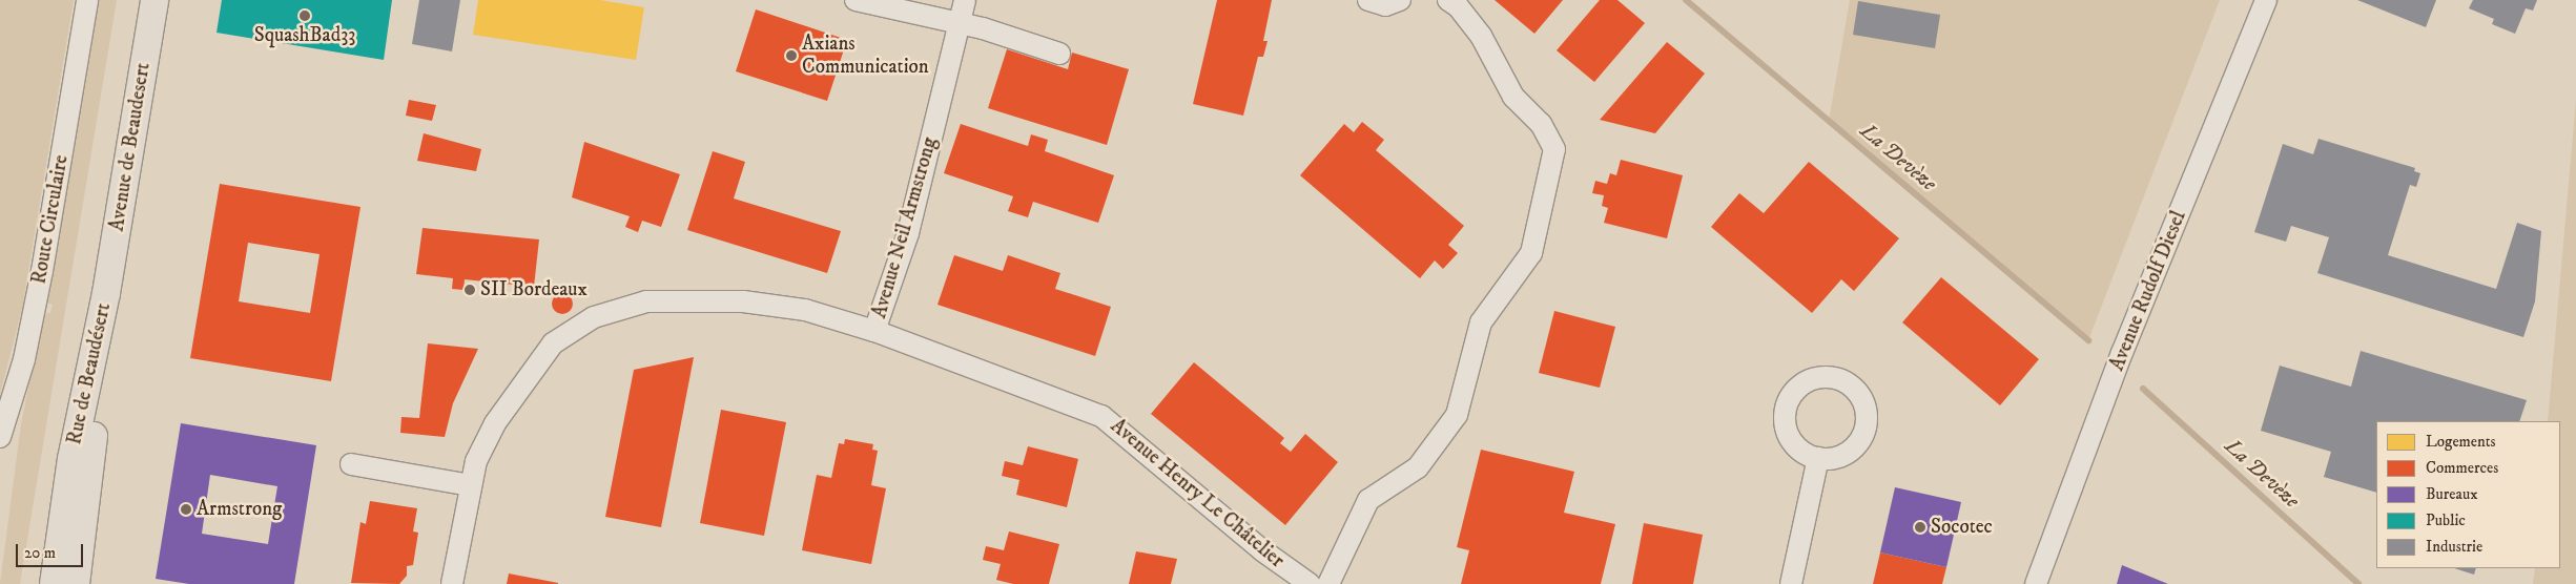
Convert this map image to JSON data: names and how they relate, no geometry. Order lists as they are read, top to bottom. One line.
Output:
{"streets":{"main road":["Avenue de Beaudesert","Rue de Beaudésert"],"street":["Route Circulaire","Avenue Neil Armstrong","Avenue Rudolf Diesel","Avenue Henry Le Châtelier"]},"crossings":[["Avenue de Beaudesert","Rue de Beaudésert"],["Avenue Neil Armstrong","Avenue Henry Le Châtelier"]],"water":["La Devèze"],"places":["SquashBad33","Axians Communication","SII Bordeaux","Armstrong","Socotec"],"legend":["Logements","Commerces","Bureaux","Public","Industrie"],"scale_bar":"20 m"}
